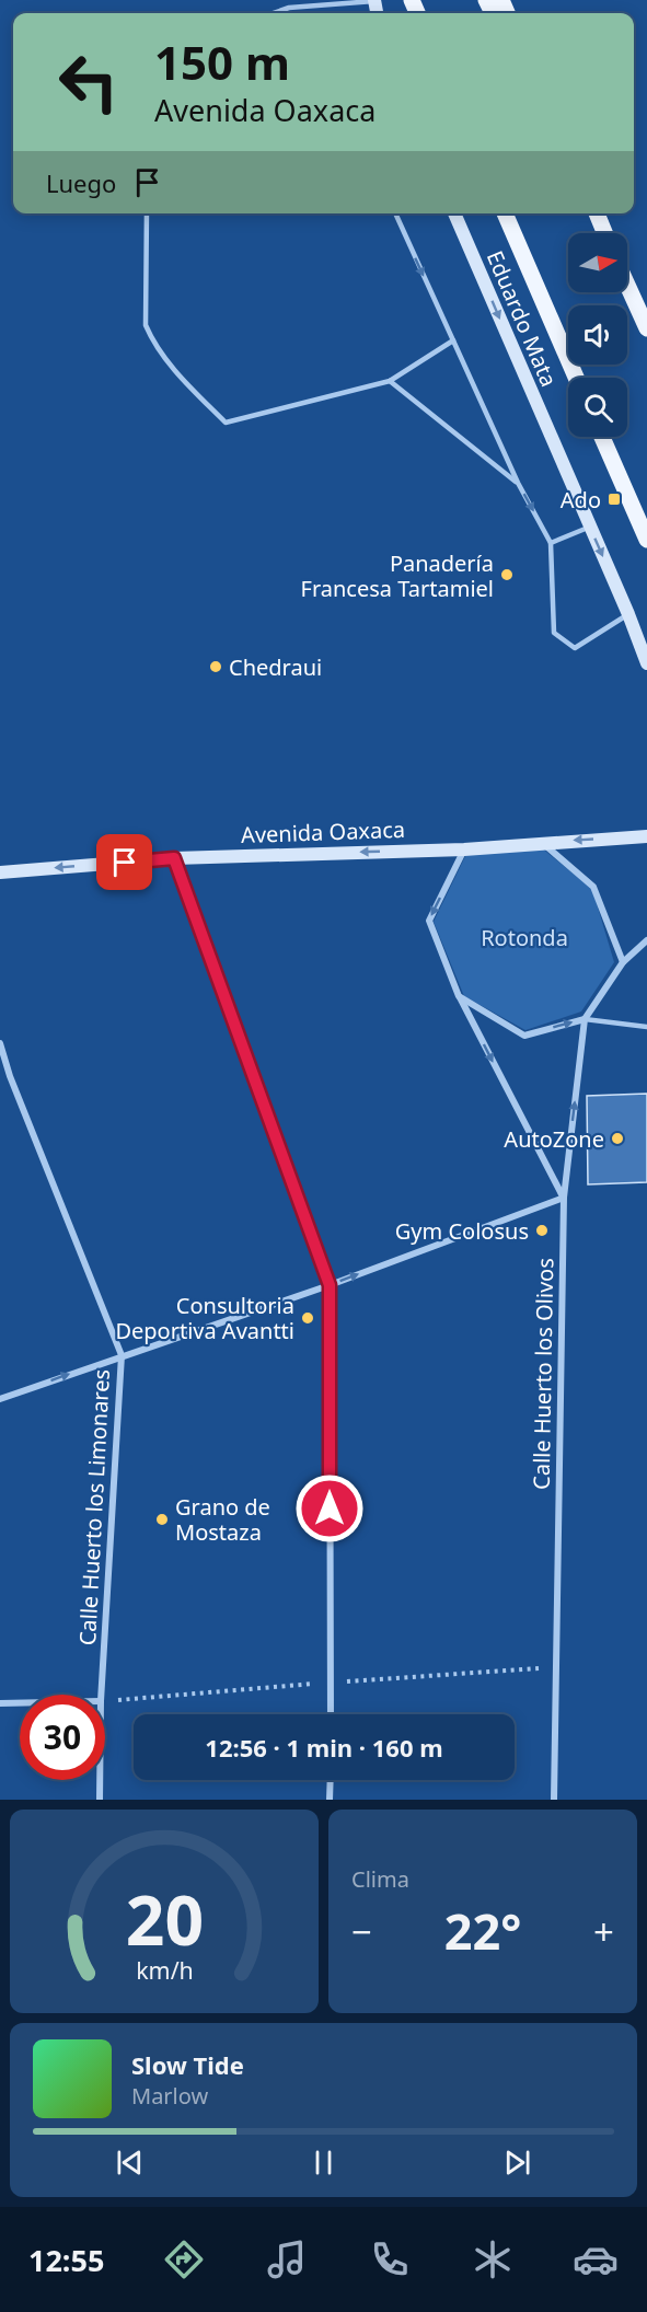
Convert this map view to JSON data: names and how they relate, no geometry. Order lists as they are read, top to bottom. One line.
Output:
{"streets":{"main road":["Eduardo Mata","Avenida Oaxaca"],"street":["Calle Huerto los Olivos","Calle Huerto los Limonares"]},"crossings":[["Avenida Oaxaca","Calle Huerto los Olivos"]],"one_way":["Avenida Oaxaca"],"parks":["Rotonda"],"places":{"transit":["Ado"],"other":["Panadería Francesa Tartamiel","Chedraui","AutoZone","Gym Colosus","Consultoria Deportiva Avantti","Grano de Mostaza"]},"north":"right","page":{"turn":["150 m","Avenida Oaxaca"],"then":"Luego","limit":"30","trip":"12:56 · 1 min · 160 m","tile":"Clima","heat":["−","22°","+"],"song":["Slow Tide","Marlow"],"tabs":"12:55","gauge":["20","km/h"]}}
